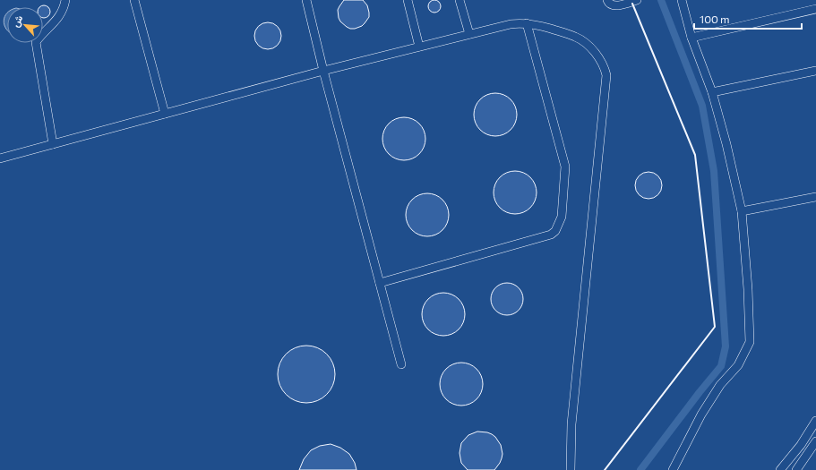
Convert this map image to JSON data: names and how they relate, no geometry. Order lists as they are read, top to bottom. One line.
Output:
{"scale_bar":"100 m","north":"top left"}
